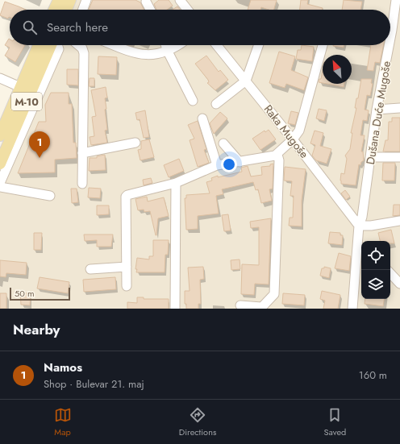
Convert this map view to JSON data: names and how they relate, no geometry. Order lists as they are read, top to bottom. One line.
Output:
{"streets":{"main road":["M-10"],"street":["Dušana Duće Mugoše","Raka Mugoše"]},"crossings":[["Dušana Duće Mugoše","Raka Mugoše"]],"scale_bar":"50 m","north":"top left","page":{"search":"Search here","pins":"1","scale":"50 m","heading":"Nearby","list":[{"mark":"1","name":"Namos","note":"Shop · Bulevar 21. maj","value":"160 m"}],"nav":["Map","Directions","Saved"]}}
